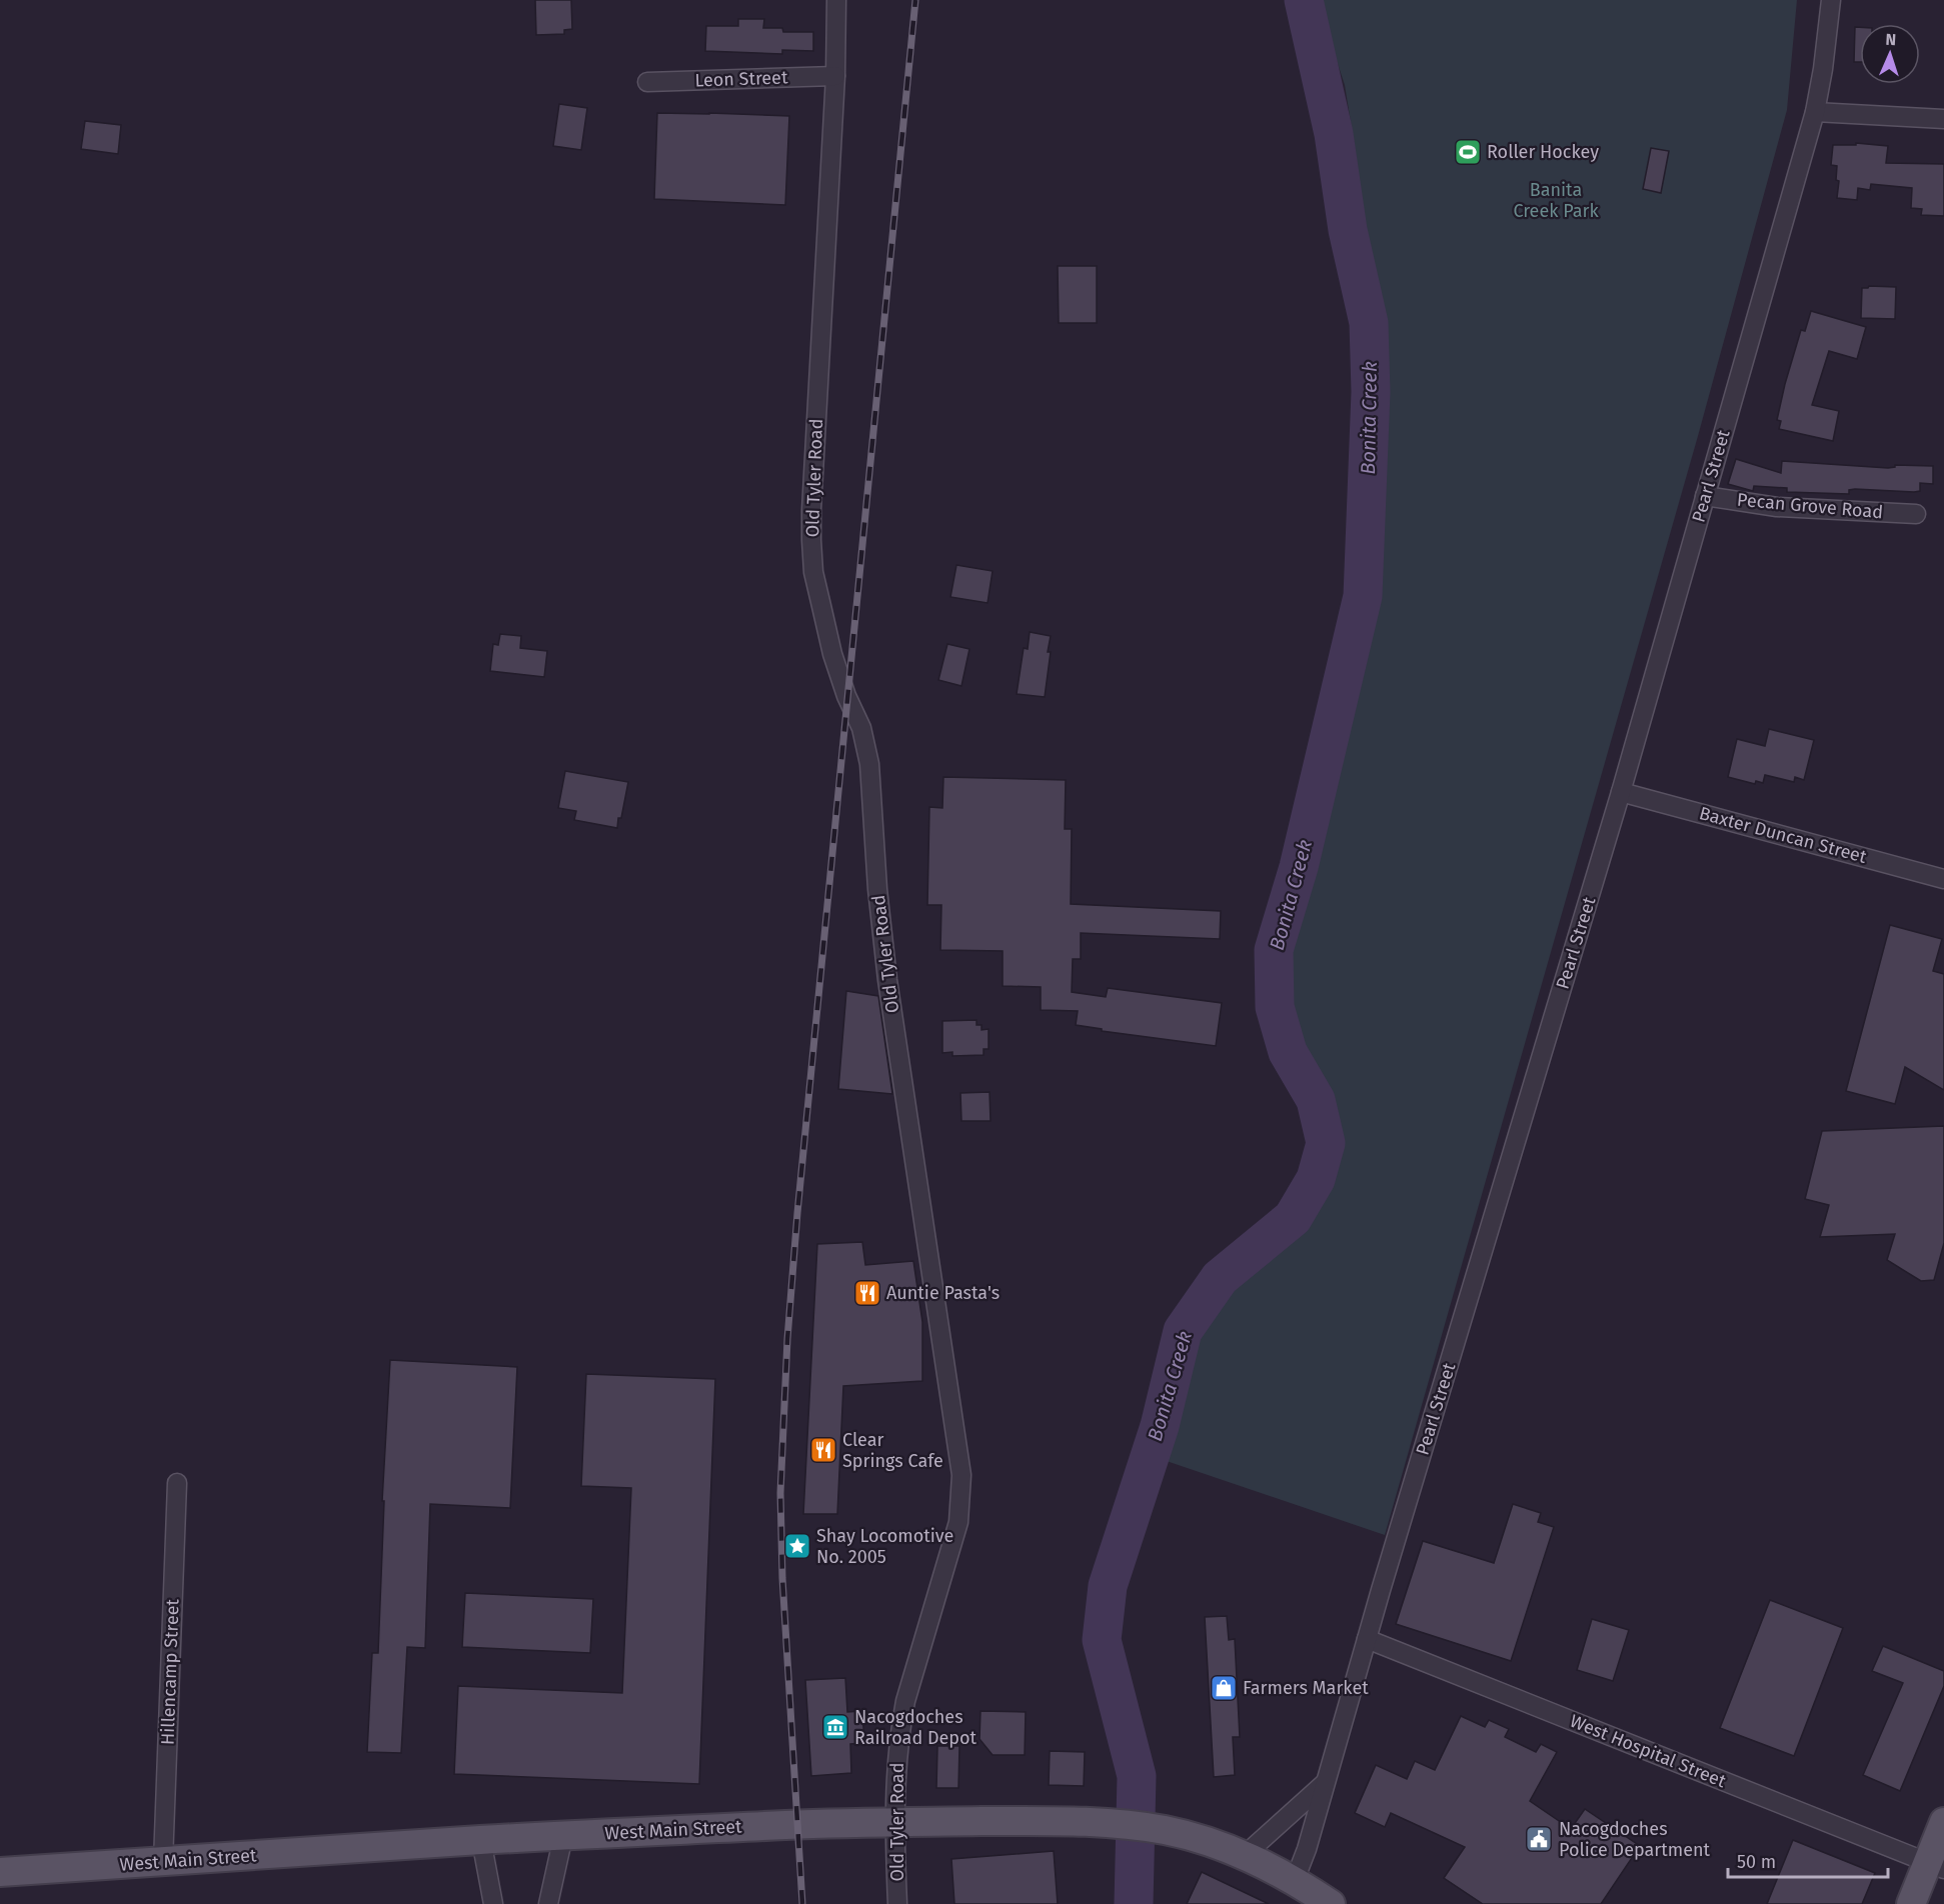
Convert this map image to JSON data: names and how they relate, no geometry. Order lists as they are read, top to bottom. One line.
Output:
{"streets":{"main road":["West Main Street"],"street":["Leon Street","Pearl Street","Old Tyler Road","Pecan Grove Road","Baxter Duncan Street","Hillencamp Street","West Hospital Street"]},"crossings":[["Leon Street","Old Tyler Road"],["Pearl Street","Pecan Grove Road"],["Pearl Street","Baxter Duncan Street"],["Pearl Street","West Hospital Street"],["Pearl Street","West Main Street"],["Old Tyler Road","West Main Street"],["Hillencamp Street","West Main Street"]],"water":["Bonita Creek"],"parks":["Banita Creek Park"],"places":{"sports":["Roller Hockey"],"restaurant":["Auntie Pasta's","Clear Springs Cafe"],"place":["Shay Locomotive No. 2005"],"shop":["Farmers Market"],"museum":["Nacogdoches Railroad Depot"],"public building":["Nacogdoches Police Department"]},"scale_bar":"50 m","north":"top"}
